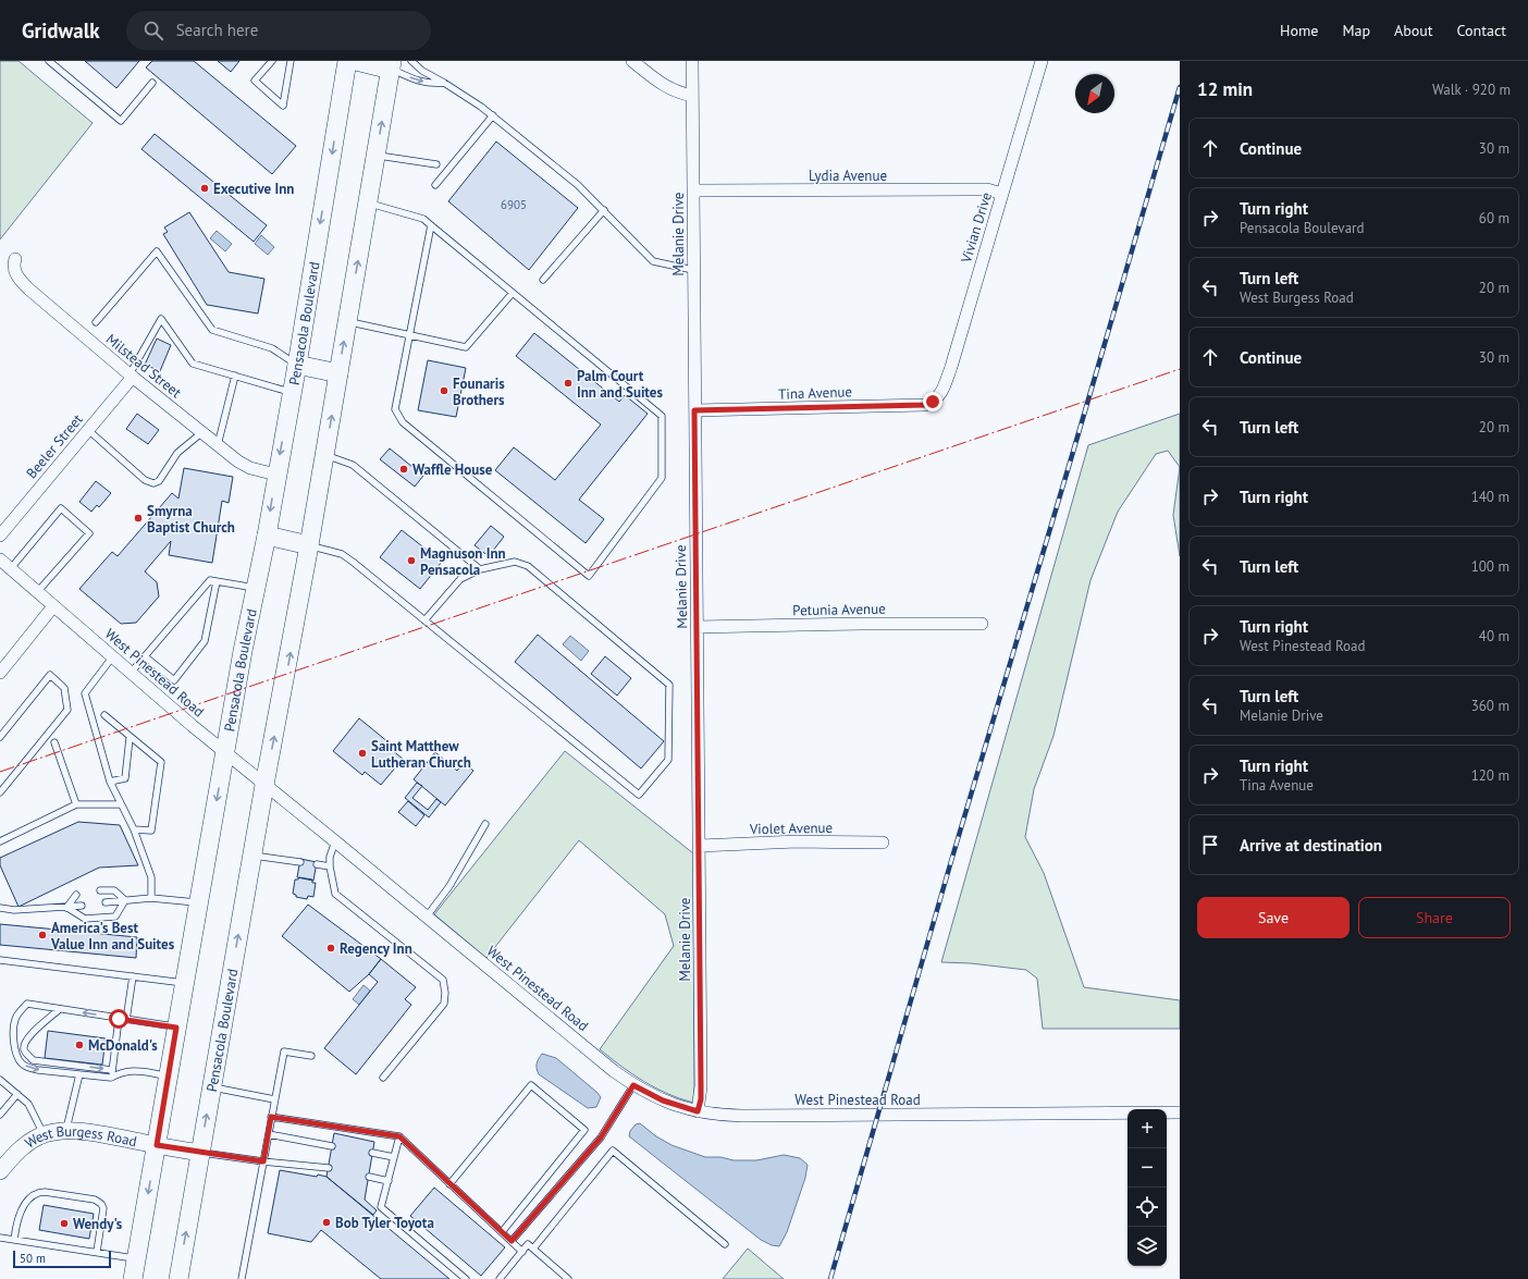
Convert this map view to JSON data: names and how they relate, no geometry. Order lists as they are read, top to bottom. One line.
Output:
{"streets":{"main road":["Pensacola Boulevard","West Burgess Road"],"street":["Lydia Avenue","Vivian Drive","Melanie Drive","Milstead Street","Tina Avenue","Beeler Street","Petunia Avenue","West Pinestead Road","Violet Avenue"]},"crossings":[["Lydia Avenue","Vivian Drive"],["Lydia Avenue","Melanie Drive"],["Vivian Drive","Tina Avenue"],["Melanie Drive","Tina Avenue"],["Melanie Drive","Petunia Avenue"],["Melanie Drive","West Pinestead Road"],["Melanie Drive","Violet Avenue"],["Pensacola Boulevard","Milstead Street"],["Pensacola Boulevard","West Pinestead Road"],["Pensacola Boulevard","West Burgess Road"],["Milstead Street","Beeler Street"]],"places":["Executive Inn","Palm Court Inn and Suites","Founaris Brothers","Waffle House","Smyrna Baptist Church","Magnuson Inn Pensacola","Saint Matthew Lutheran Church","America's Best Value Inn and Suites","Regency Inn","McDonald's","Bob Tyler Toyota","Wendy's"],"house_numbers":["6905"],"scale_bar":"50 m","north":"bottom left","page":{"header":"Gridwalk","search":"Search here","nav":["Home","Map","About","Contact"],"heading":["12 min","Walk · 920 m"],"list":[["Continue","30 m"],["Turn right","Pensacola Boulevard","60 m"],["Turn left","West Burgess Road","20 m"],["Continue","30 m"],["Turn left","20 m"],["Turn right","140 m"],["Turn left","100 m"],["Turn right","West Pinestead Road","40 m"],["Turn left","Melanie Drive","360 m"],["Turn right","Tina Avenue","120 m"],"Arrive at destination"],"buttons":["Save","Share"],"map_buttons":["+","−"],"scale":"50 m"}}
